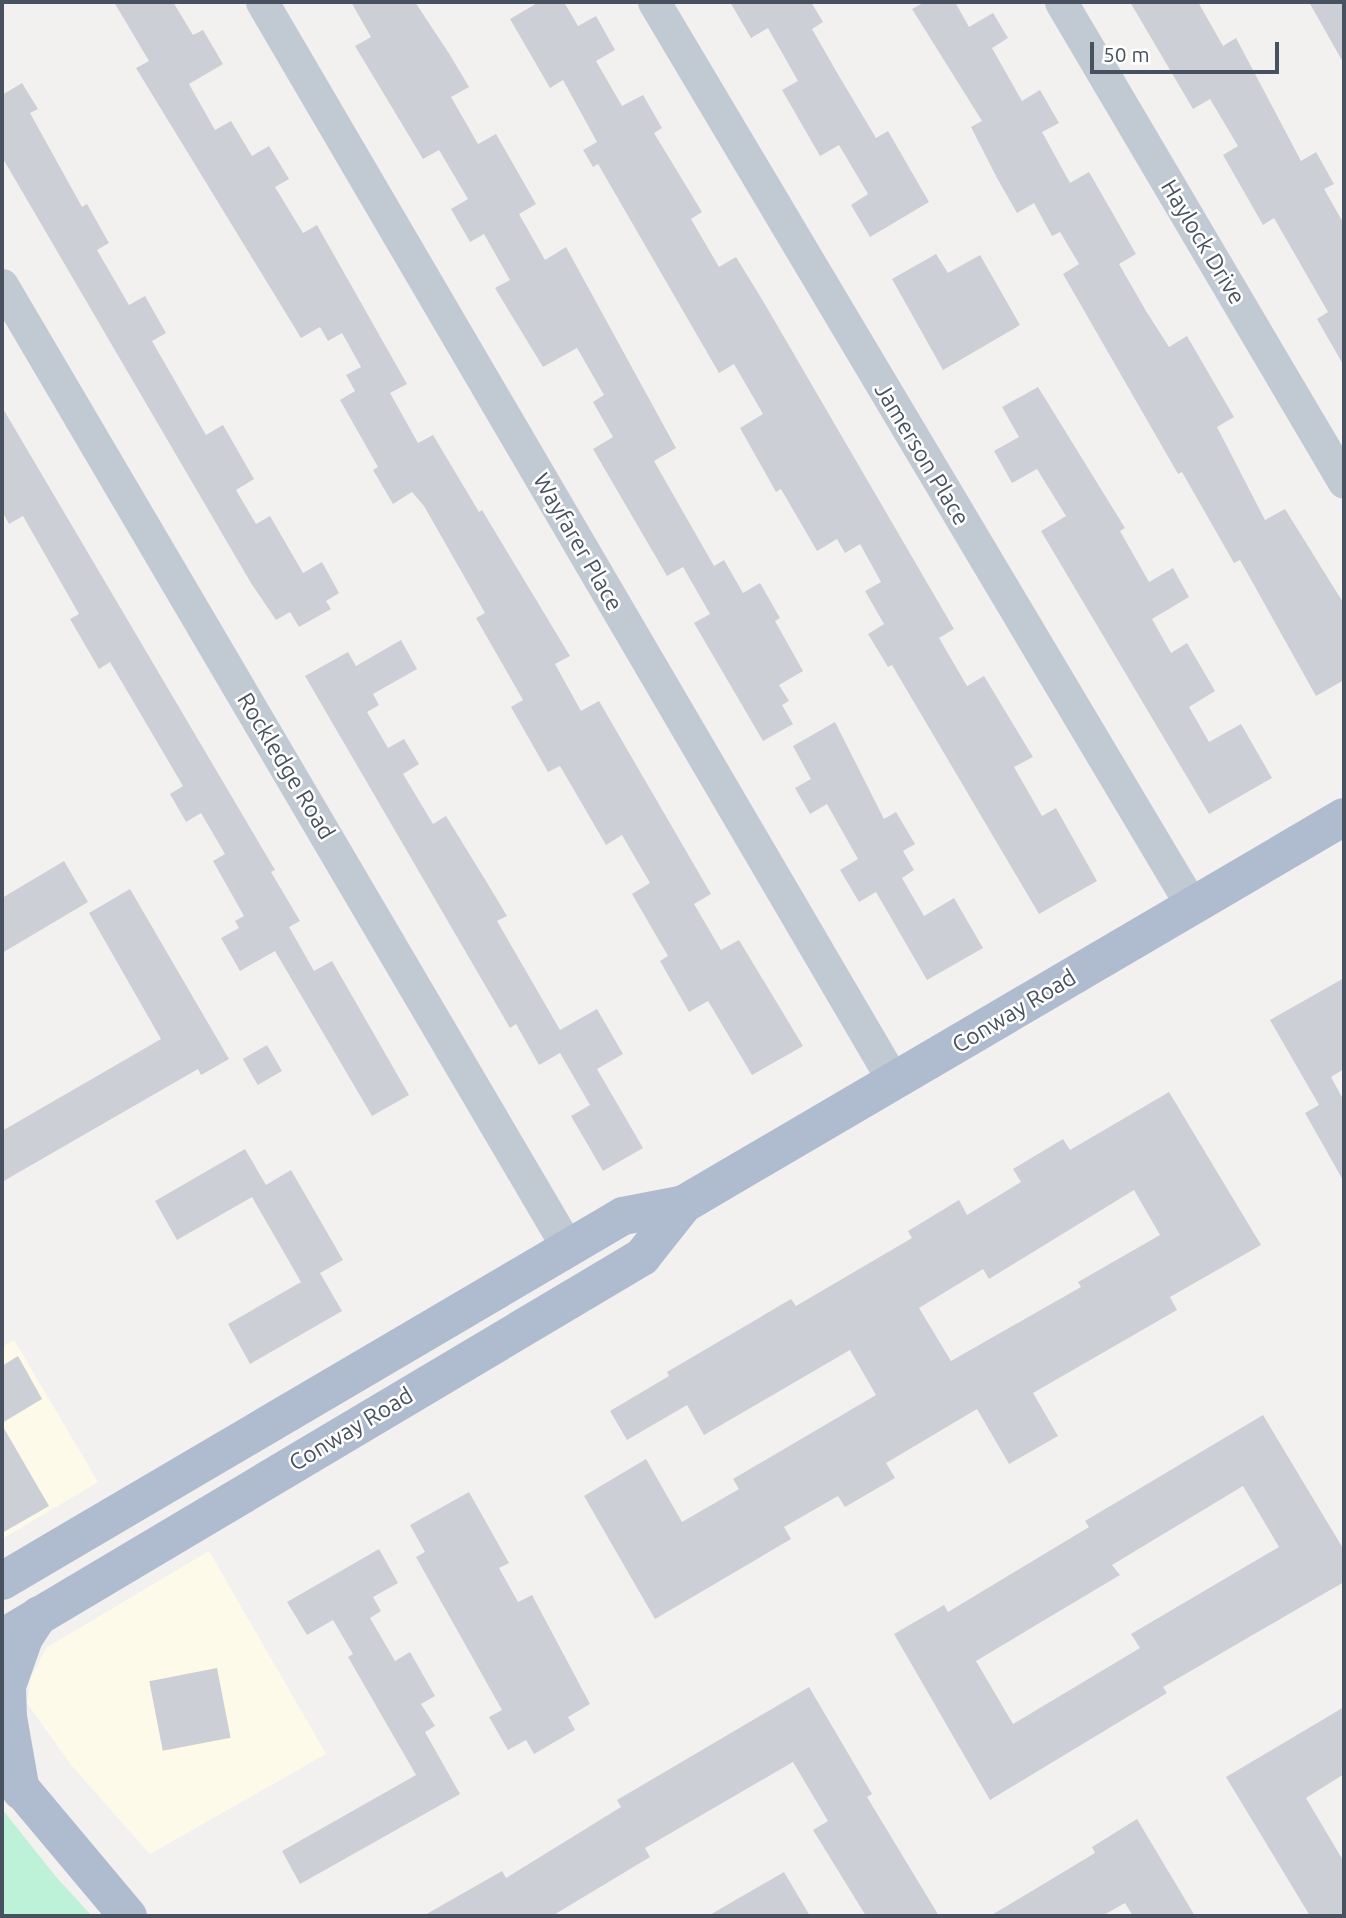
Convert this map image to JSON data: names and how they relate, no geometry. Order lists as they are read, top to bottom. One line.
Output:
{"streets":{"main road":["Conway Road"],"street":["Haylock Drive","Jamerson Place","Wayfarer Place","Rockledge Road"]},"crossings":[["Jamerson Place","Conway Road"],["Wayfarer Place","Conway Road"],["Rockledge Road","Conway Road"]],"scale_bar":"50 m"}
